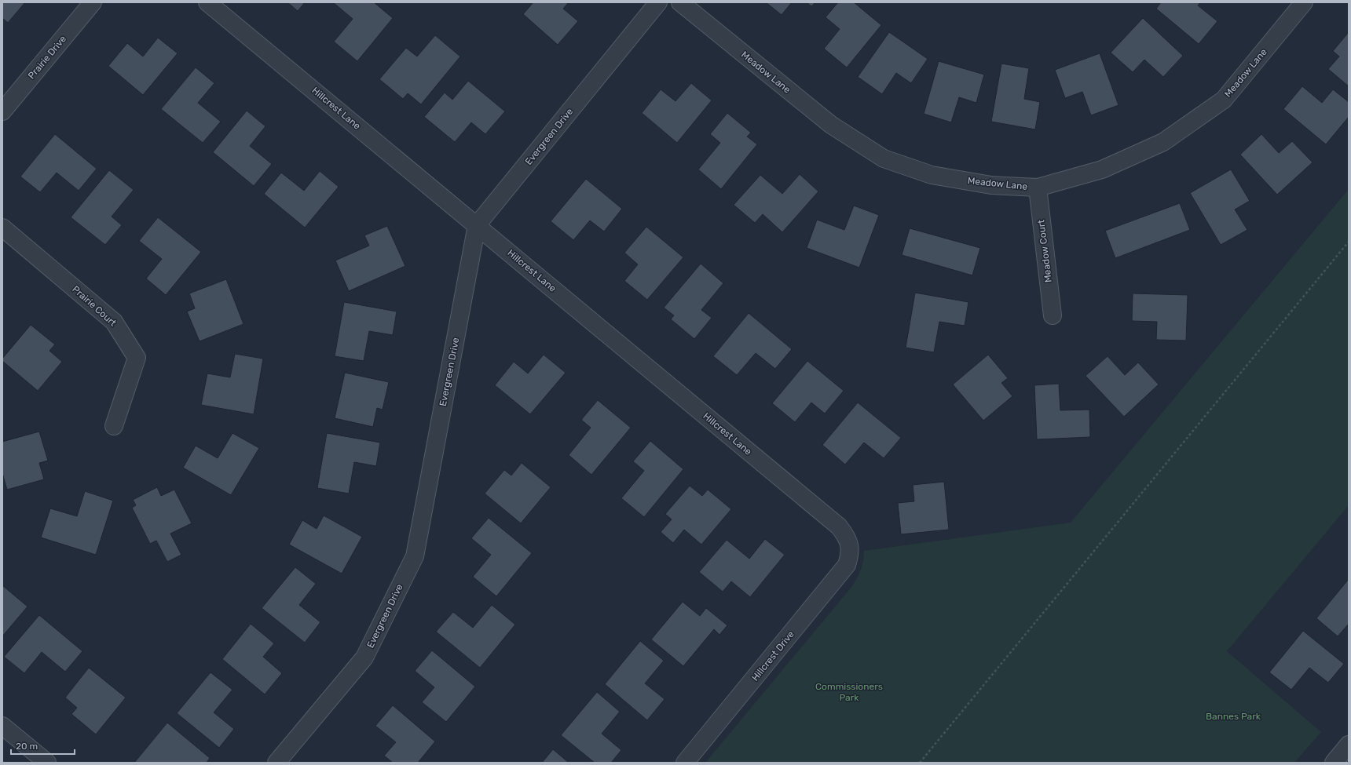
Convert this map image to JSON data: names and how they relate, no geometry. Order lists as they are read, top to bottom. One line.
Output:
{"streets":{"street":["Prairie Drive","Meadow Lane","Hillcrest Lane","Evergreen Drive","Meadow Court","Prairie Court","Hillcrest Drive"]},"crossings":[["Meadow Lane","Meadow Court"],["Hillcrest Lane","Evergreen Drive"],["Hillcrest Lane","Hillcrest Drive"]],"parks":["Commissioners Park","Bannes Park"],"scale_bar":"20 m"}
